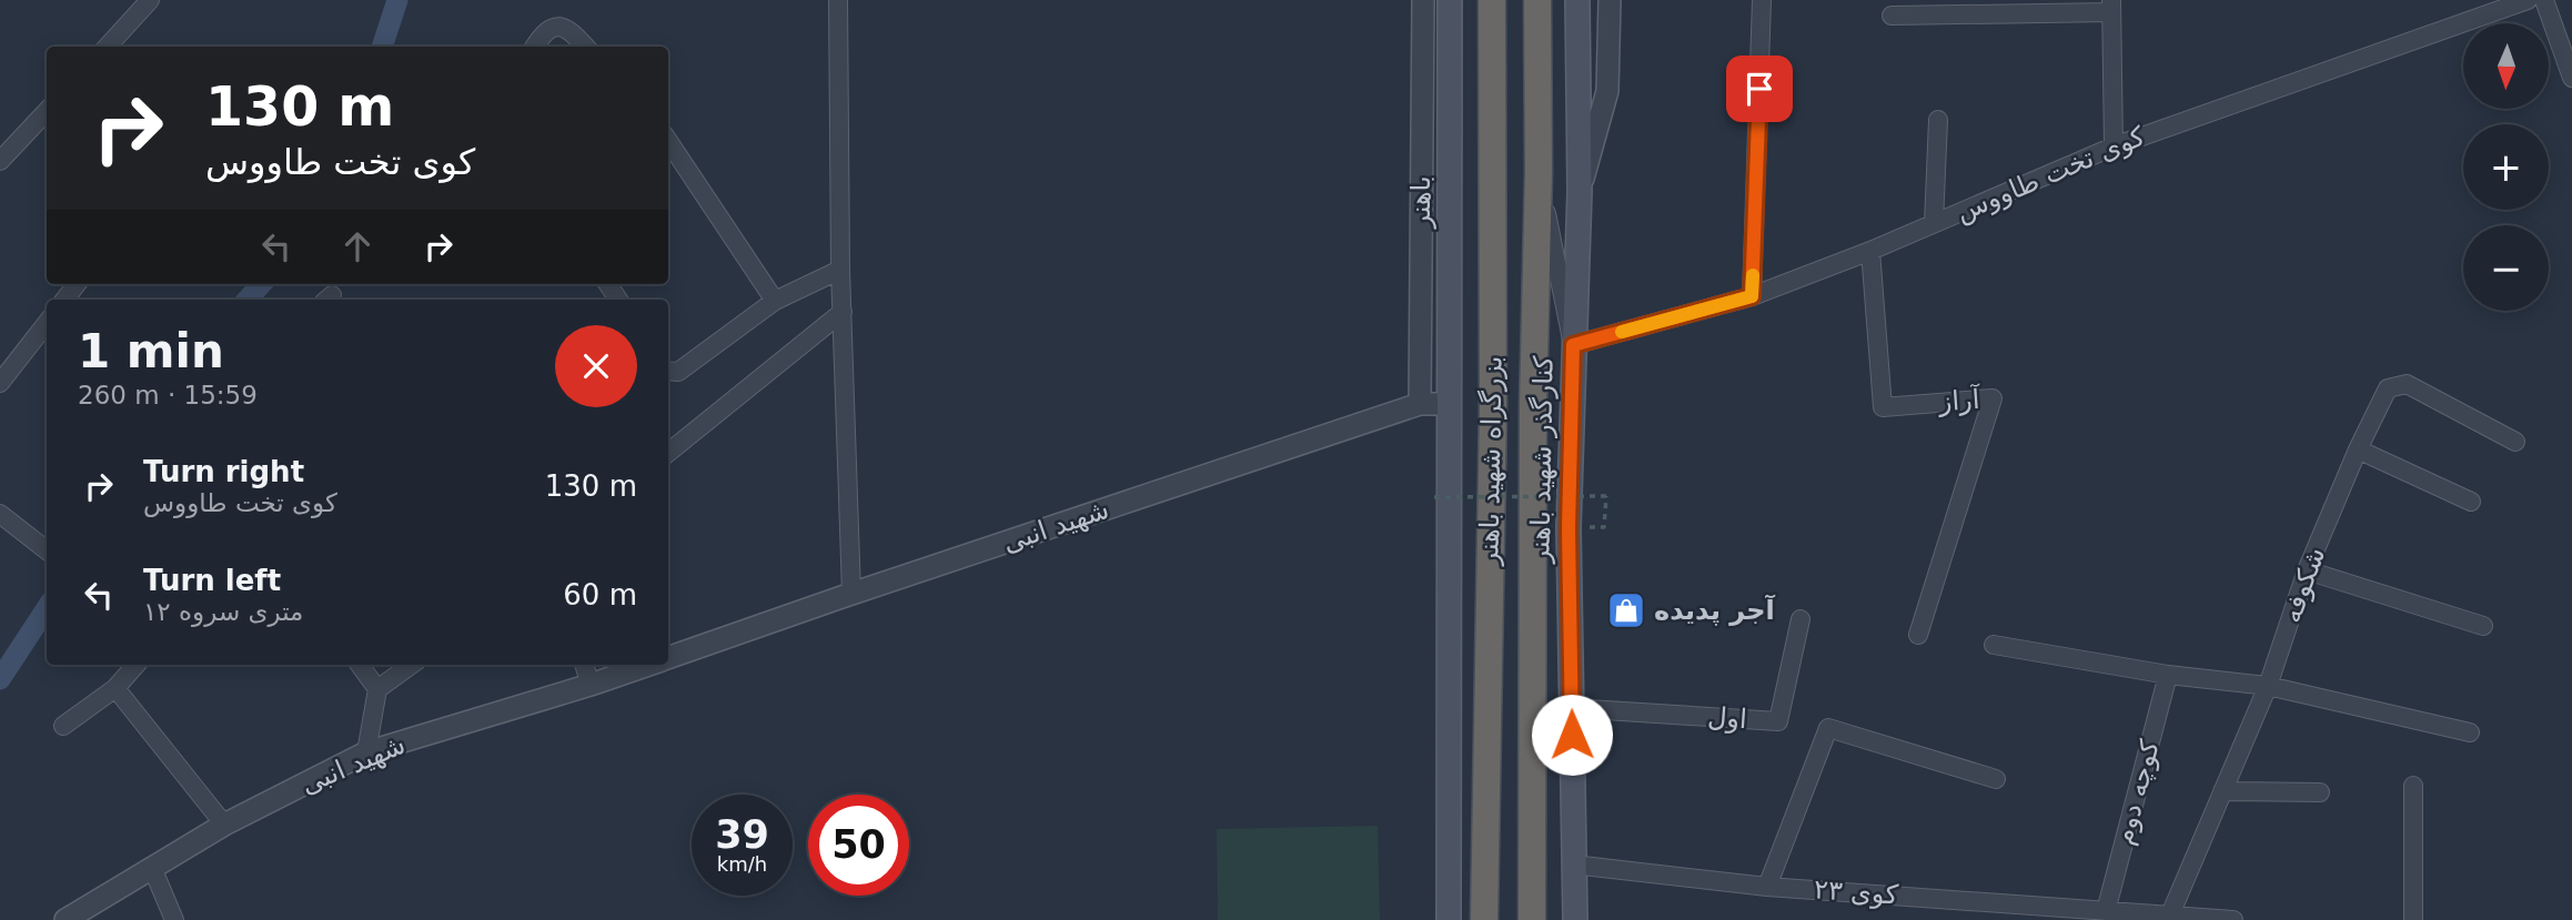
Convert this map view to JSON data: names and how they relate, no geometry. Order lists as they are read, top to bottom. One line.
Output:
{"streets":{"highway":["بزرگراه شهید باهنر"],"main road":["کنارگذر شهید باهنر"],"street":["کوی تخت طاووس","باهنر","آراز","شهید انبی","شکوفه","اول","کوچه دوم","کوی ۲۳"]},"crossings":[["کوی تخت طاووس","آراز"],["کوی تخت طاووس","کنارگذر شهید باهنر"],["باهنر","شهید انبی"],["کنارگذر شهید باهنر","اول"],["کنارگذر شهید باهنر","کوی ۲۳"],["شکوفه","کوی ۲۳"],["کوچه دوم","کوی ۲۳"]],"places":{"shop":["آجر پدیده"]},"north":"bottom","page":{"map_buttons":["+","−"],"turn":["130 m","کوی تخت طاووس"],"heading":["1 min","260 m · 15:59"],"list":[{"name":"Turn right","note":"کوی تخت طاووس","value":"130 m"},{"name":"Turn left","note":"۱۲ متری سروه","value":"60 m"}],"speed":"39 km/h","limit":"50"}}
